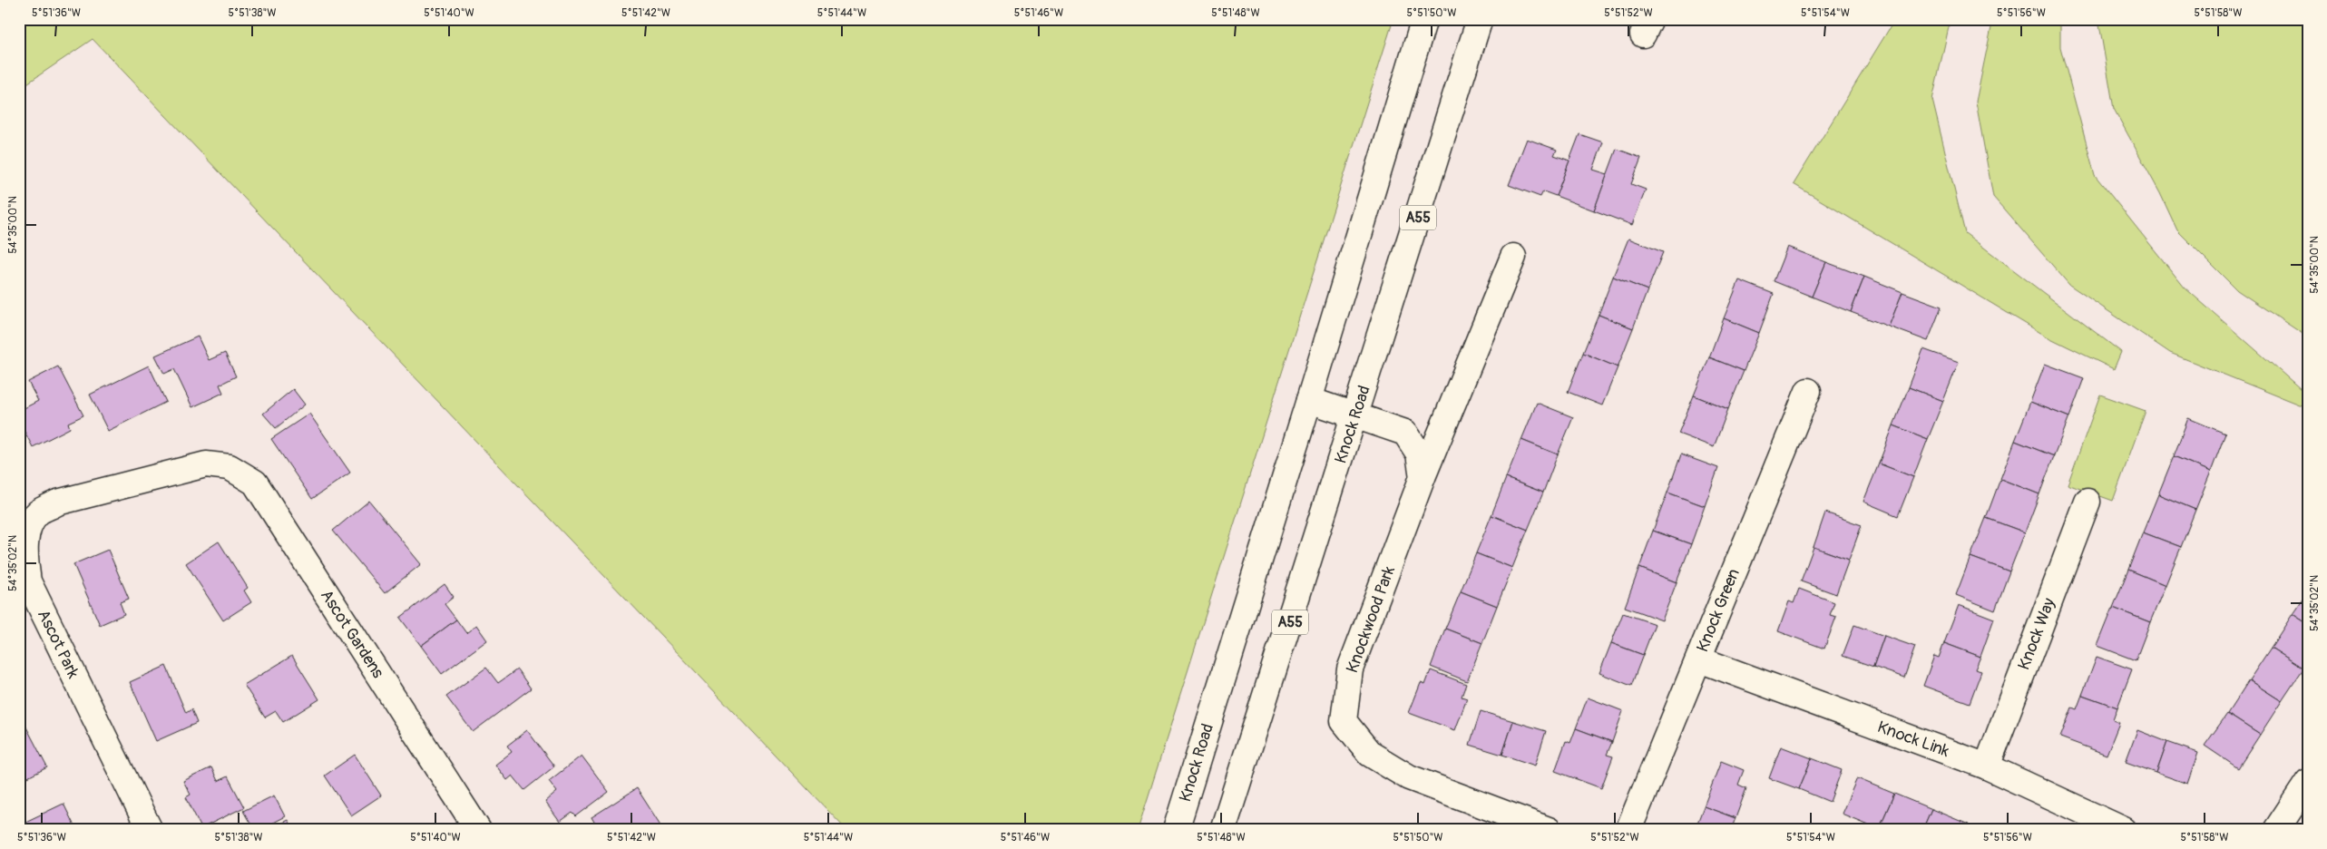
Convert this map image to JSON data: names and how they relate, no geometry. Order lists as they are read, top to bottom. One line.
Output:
{"streets":{"main road":["A55","Knock Road","Knock Green","Knockwood Park","Ascot Gardens","Knock Way","Ascot Park","Knock Link"]},"crossings":[["Knock Road","Knockwood Park"],["Knock Green","Knock Link"],["Ascot Gardens","Ascot Park"],["Knock Way","Knock Link"]],"coordinates":["5°51'36\"W","5°51'38\"W","5°51'40\"W","5°51'42\"W","5°51'44\"W","5°51'46\"W","5°51'48\"W","5°51'50\"W","5°51'52\"W","5°51'54\"W","5°51'56\"W","5°51'58\"W","54°35'00\"N","54°35'02\"N"]}
